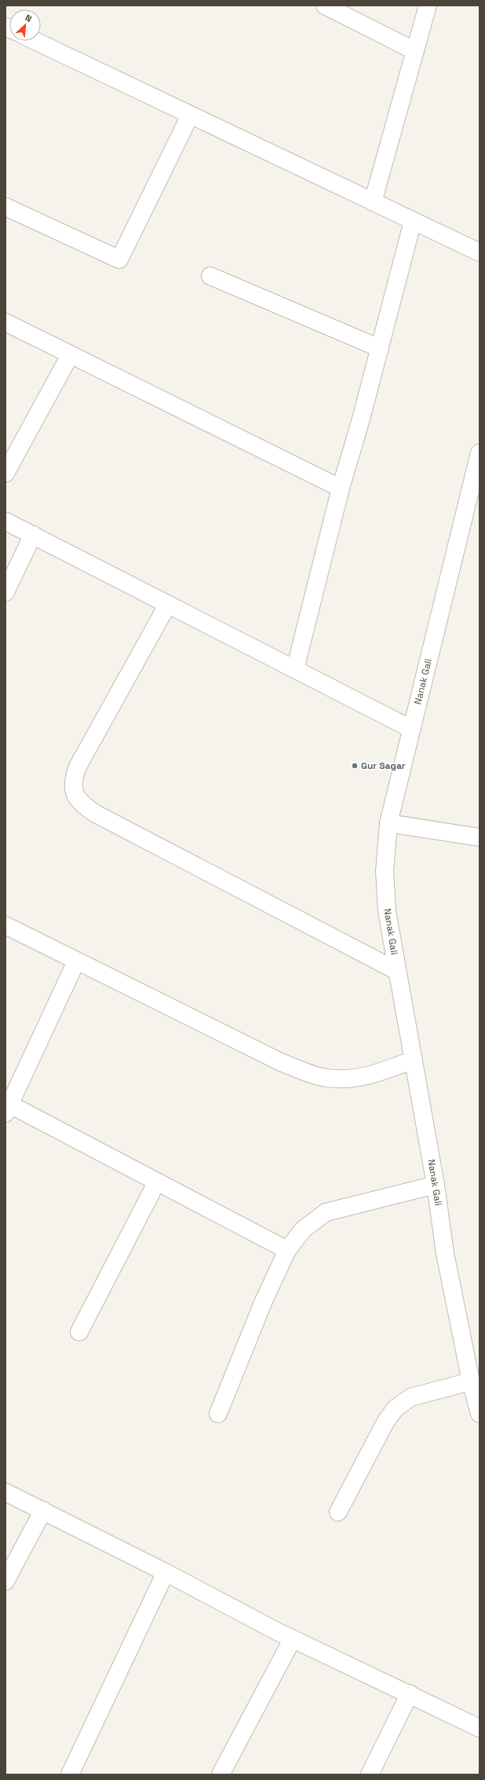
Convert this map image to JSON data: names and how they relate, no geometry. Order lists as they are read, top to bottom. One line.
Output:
{"streets":{"street":["Nanak Gali"]},"places":["Gur Sagar"],"north":"top right"}
